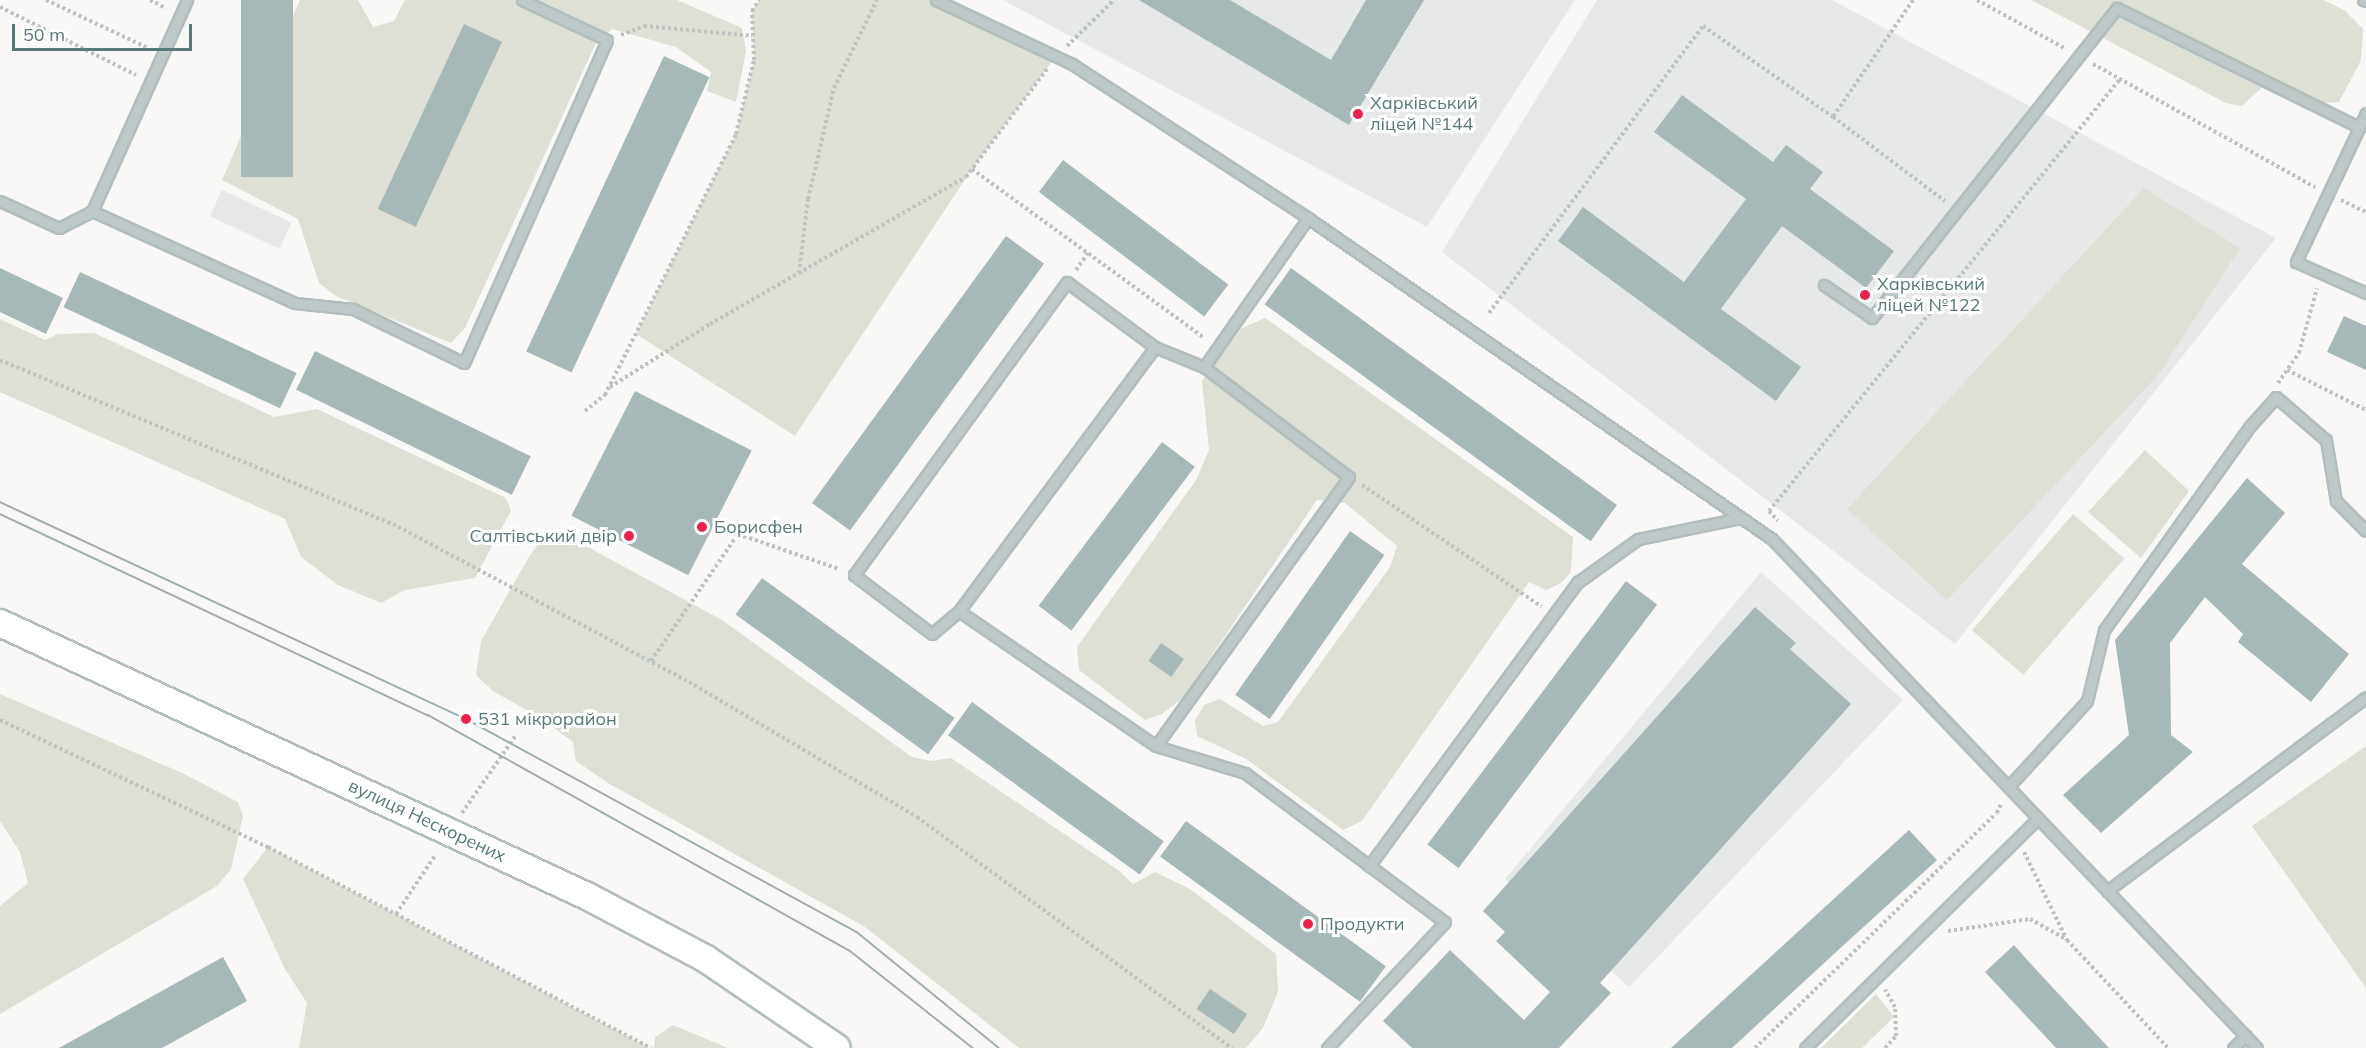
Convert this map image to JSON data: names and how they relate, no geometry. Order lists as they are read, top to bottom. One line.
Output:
{"streets":{"main road":["вулиця Нескорених"]},"places":["Харківський ліцей №144","Харківський ліцей №122","Борисфен","Салтівський двір","531 мікрорайон","Продукти"],"scale_bar":"50 m"}
